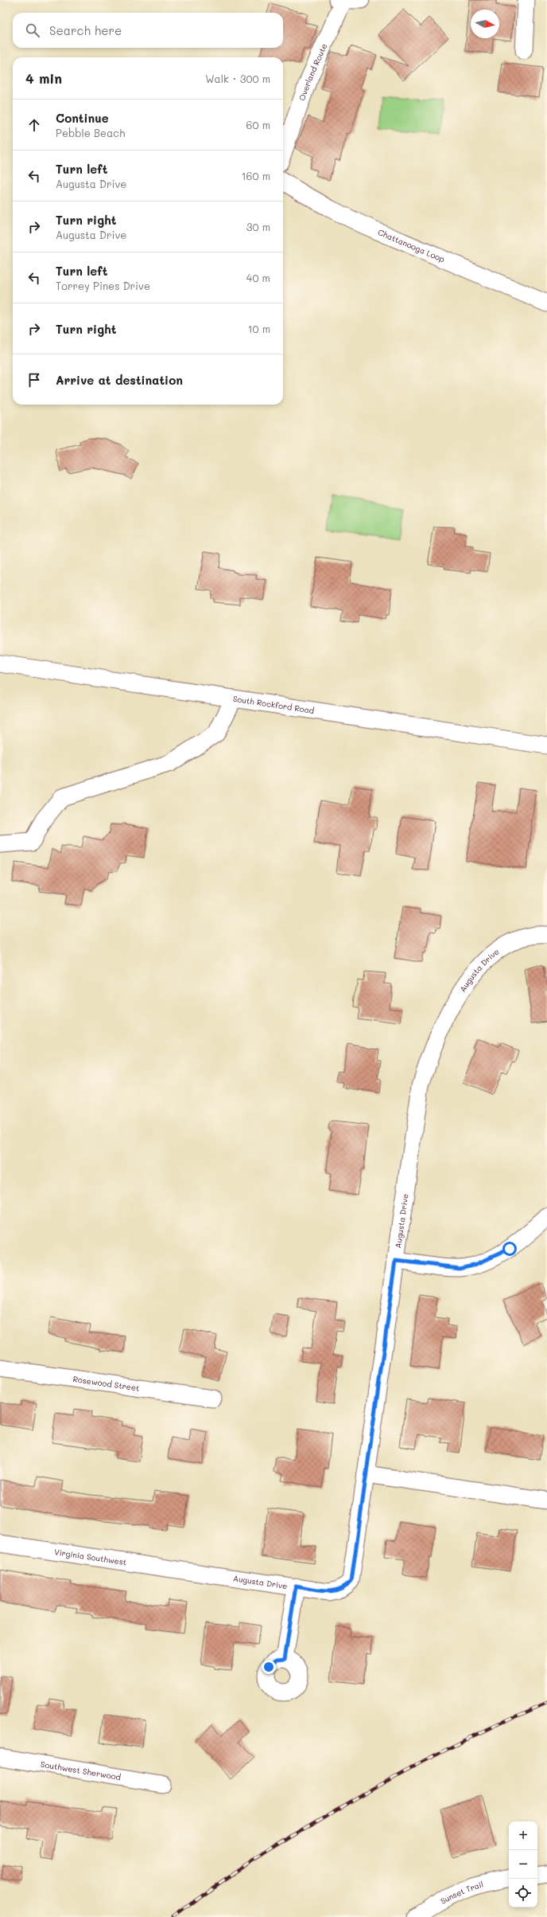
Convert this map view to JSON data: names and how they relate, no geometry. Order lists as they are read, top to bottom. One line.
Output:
{"streets":{"street":["Overland Route","Chattanooga Loop","South Rockford Road","Augusta Drive","Rosewood Street","Virginia Southwest","Southwest Sherwood","Sunset Trail"]},"crossings":[["Augusta Drive","Virginia Southwest"]],"north":"right","page":{"search":"Search here","heading":["4 min","Walk · 300 m"],"list":[["Continue","Pebble Beach","60 m"],["Turn left","Augusta Drive","160 m"],["Turn right","Augusta Drive","30 m"],["Turn left","Torrey Pines Drive","40 m"],["Turn right","10 m"],"Arrive at destination"],"map_buttons":["+","−"]}}
